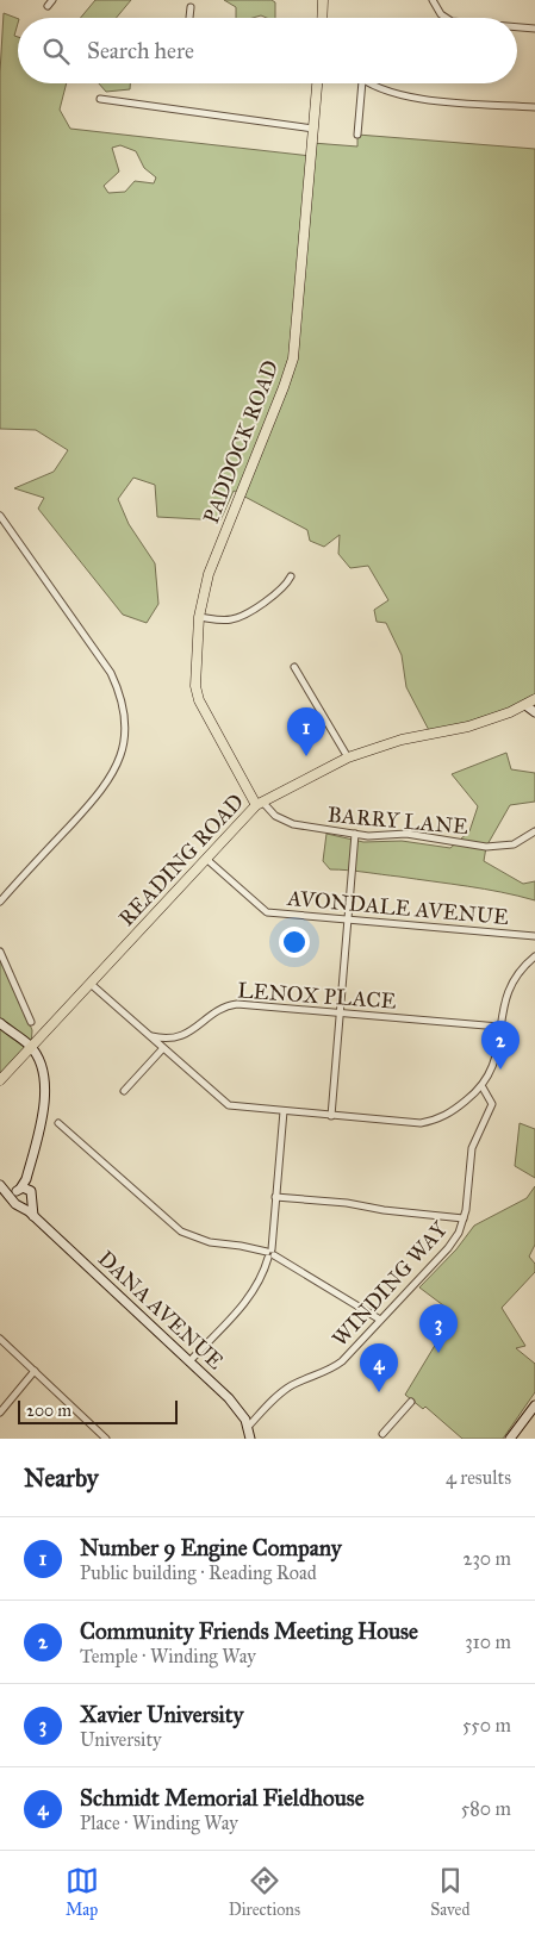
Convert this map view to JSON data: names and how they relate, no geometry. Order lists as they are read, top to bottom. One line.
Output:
{"streets":{"main road":["PADDOCK ROAD","READING ROAD"],"street":["BARRY LANE","AVONDALE AVENUE","LENOX PLACE","WINDING WAY","DANA AVENUE"]},"crossings":[["PADDOCK ROAD","BARRY LANE"],["PADDOCK ROAD","READING ROAD"],["BARRY LANE","READING ROAD"],["READING ROAD","AVONDALE AVENUE"],["WINDING WAY","DANA AVENUE"]],"scale_bar":"200 m","page":{"search":"Search here","pins":["1","2","3","4"],"scale":"200 m","heading":["Nearby","4 results"],"list":[{"mark":"1","name":"Number 9 Engine Company","note":"Public building · Reading Road","value":"230 m"},{"mark":"2","name":"Community Friends Meeting House","note":"Temple · Winding Way","value":"310 m"},{"mark":"3","name":"Xavier University","note":"University","value":"550 m"},{"mark":"4","name":"Schmidt Memorial Fieldhouse","note":"Place · Winding Way","value":"580 m"}],"nav":["Map","Directions","Saved"]}}
